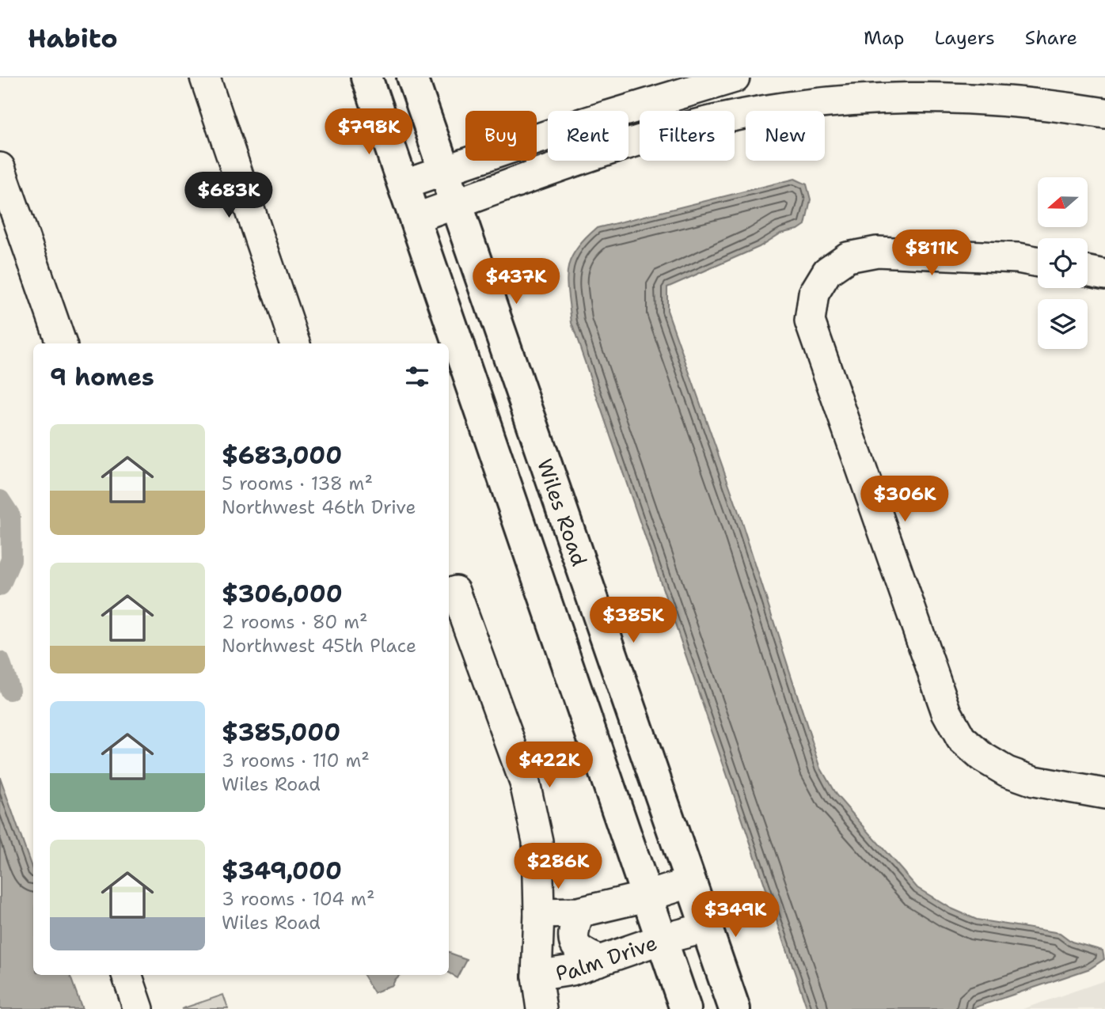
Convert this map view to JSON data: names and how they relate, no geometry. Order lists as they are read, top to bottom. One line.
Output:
{"streets":{"main road":["Wiles Road"],"street":["Palm Drive"]},"crossings":[["Wiles Road","Palm Drive"]],"north":"left","page":{"header":"Habito","nav":["Map","Layers","Share"],"price":["$798K","$683K","$811K","$437K","$306K","$385K","$422K","$286K","$349K"],"chip":["Buy","Rent","Filters","New"],"heading":"9 homes","list":[{"name":"$683,000","note":"5 rooms · 138 m² · Northwest 46th Drive"},{"name":"$306,000","note":"2 rooms · 80 m² · Northwest 45th Place"},{"name":"$385,000","note":"3 rooms · 110 m² · Wiles Road"},{"name":"$349,000","note":"3 rooms · 104 m² · Wiles Road"}]}}
